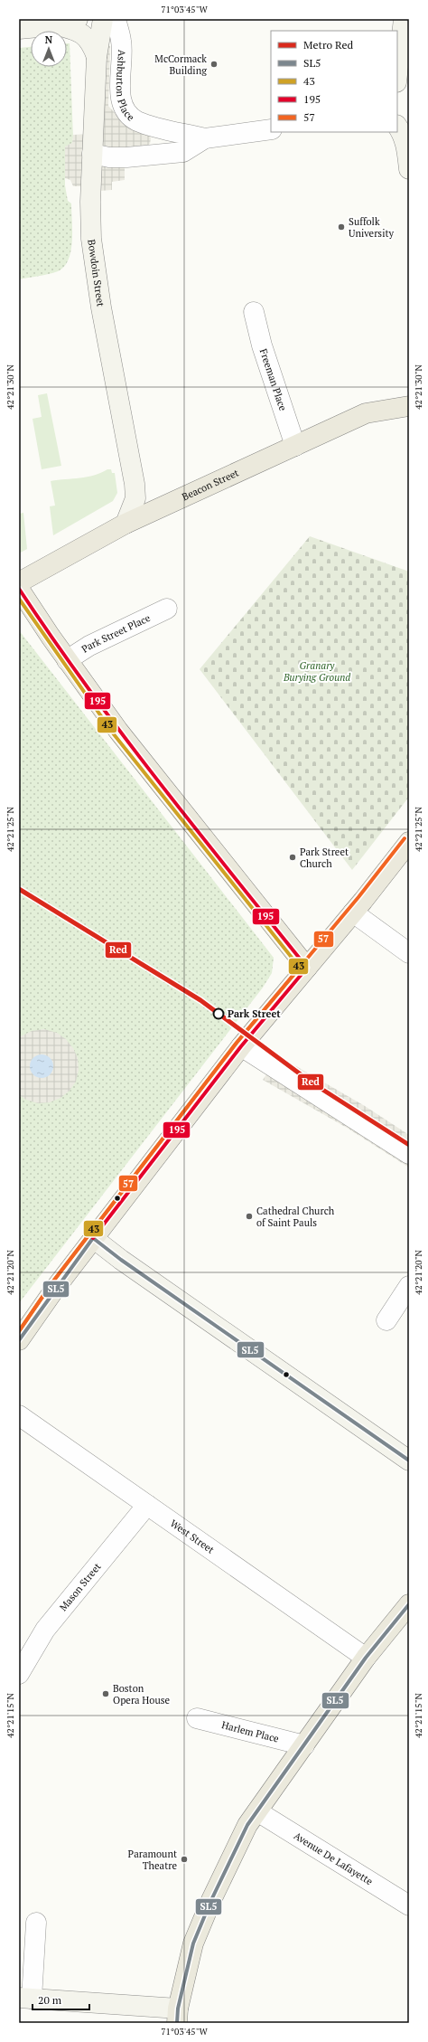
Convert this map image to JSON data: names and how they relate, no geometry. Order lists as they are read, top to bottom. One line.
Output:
{"streets":{"main road":["Bowdoin Street","Beacon Street"],"street":["Ashburton Place","Freeman Place","Park Street Place","West Street","Mason Street","Harlem Place","Avenue De Lafayette"]},"crossings":[["Ashburton Place","Bowdoin Street"],["Bowdoin Street","Beacon Street"],["Freeman Place","Beacon Street"],["West Street","Mason Street"]],"parks":["Granary Burying Ground"],"places":["McCormack Building","Suffolk University","Park Street Church","Park Street","Cathedral Church of Saint Pauls","Boston Opera House","Paramount Theatre"],"lines":["transit line 195","transit line 43","transit line 57","metro line Red","transit line SL5"],"legend":["Metro Red","SL5","43","195","57"],"scale_bar":"20 m","north":"top","coordinates":["71°03'45\"W","42°21'30\"N","42°21'25\"N","42°21'20\"N","42°21'15\"N"]}
